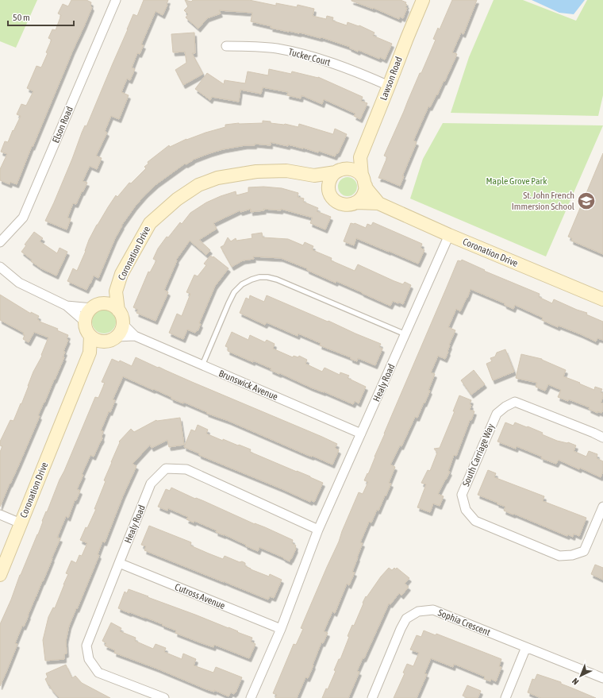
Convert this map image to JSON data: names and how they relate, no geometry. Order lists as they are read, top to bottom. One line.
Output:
{"streets":{"street":["Tucker Court","Lawson Road","Elson Road","Coronation Drive","Healy Road","Brunswick Avenue","South Carriage Way","Cutross Avenue","Sophia Crescent"]},"crossings":[["Tucker Court","Lawson Road"],["Lawson Road","Coronation Drive"],["Coronation Drive","Healy Road"],["Coronation Drive","Brunswick Avenue"],["Healy Road","Brunswick Avenue"],["Healy Road","Cutross Avenue"]],"parks":["Maple Grove Park"],"places":{"school or university":["St. John French Immersion School"]},"scale_bar":"50 m","north":"bottom left"}
